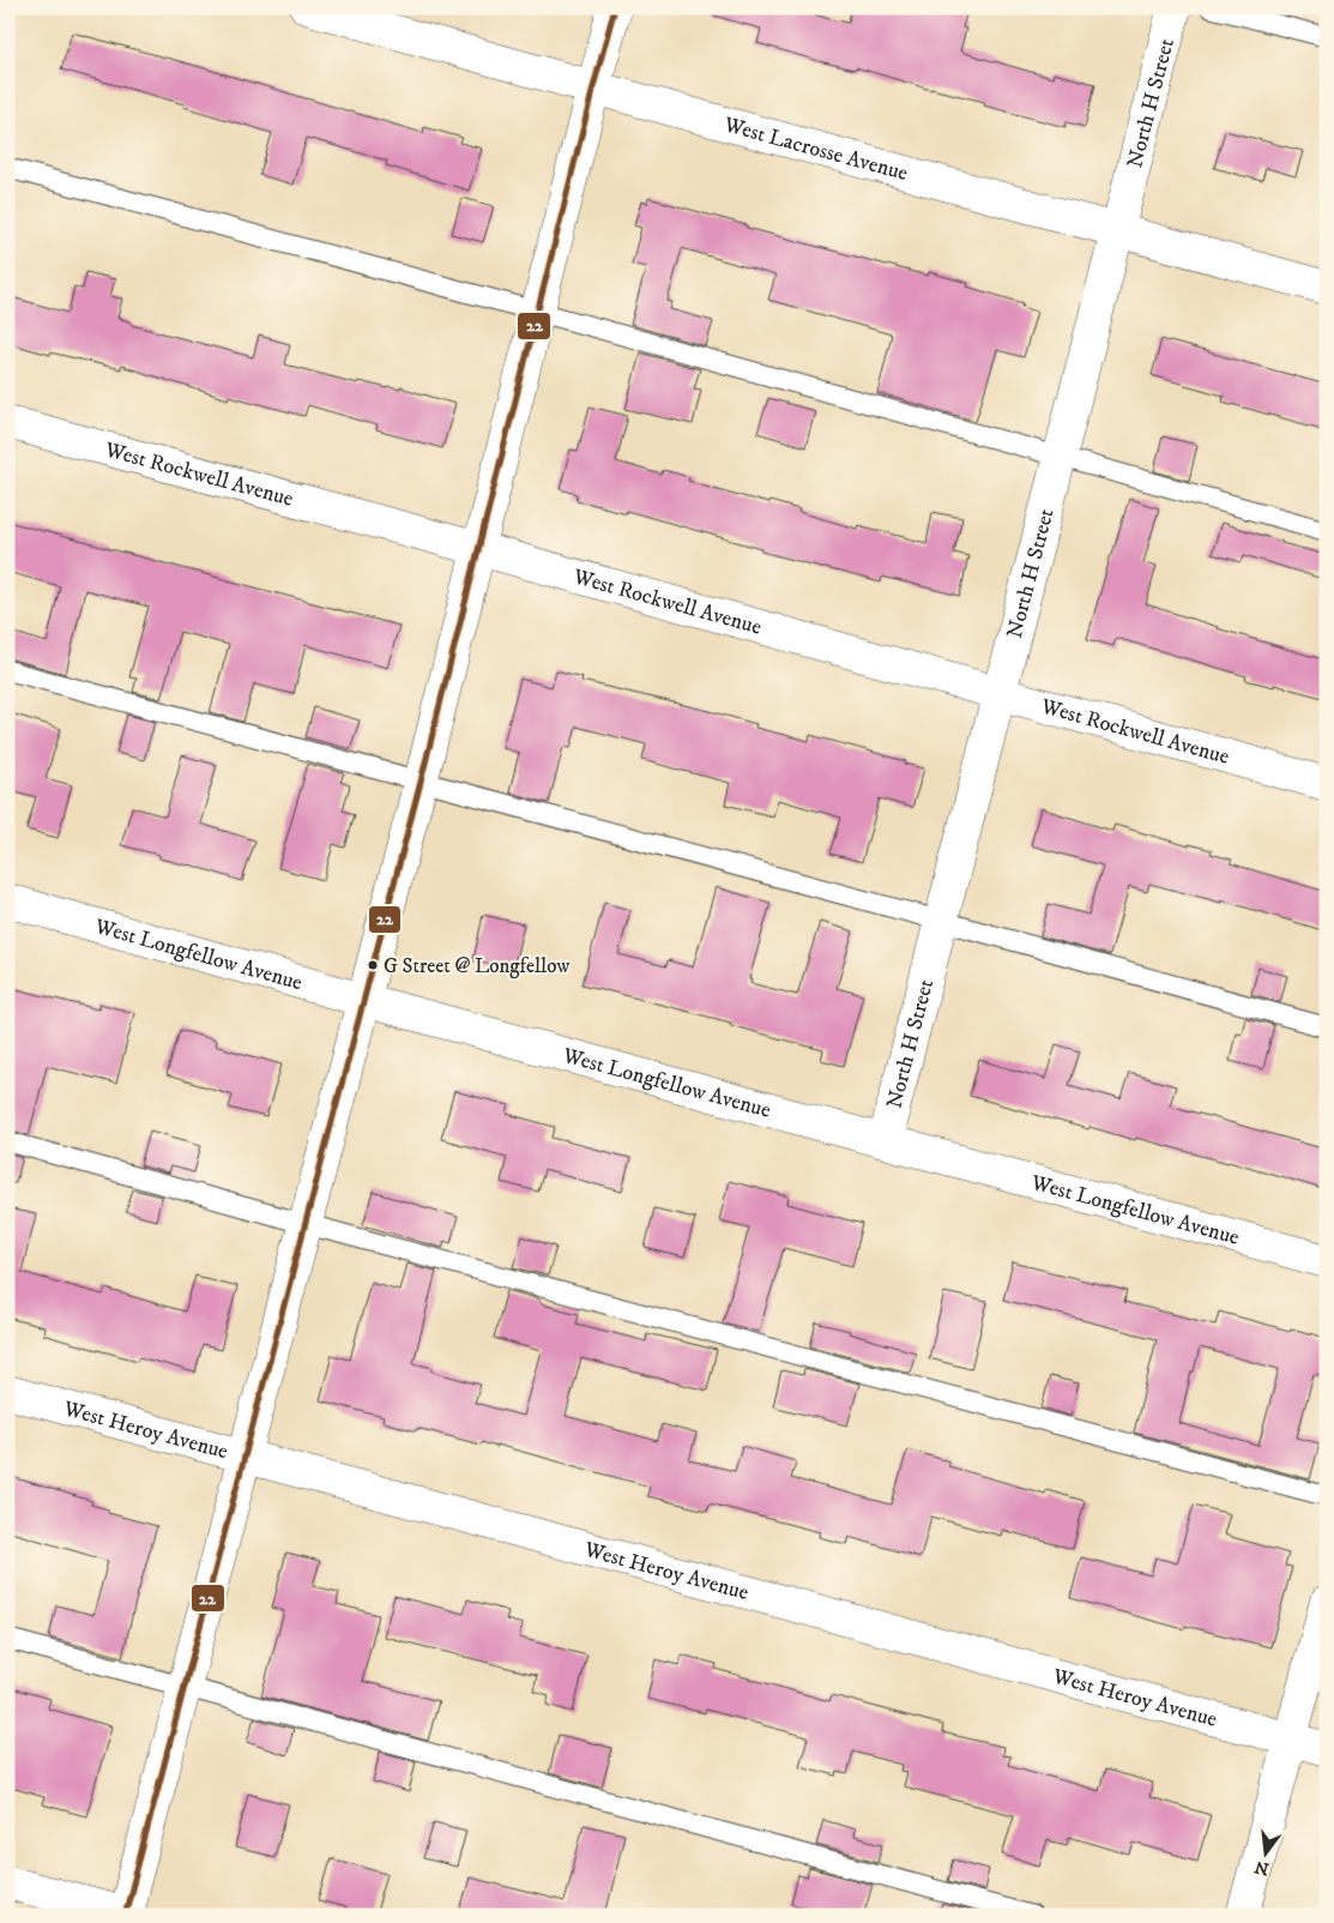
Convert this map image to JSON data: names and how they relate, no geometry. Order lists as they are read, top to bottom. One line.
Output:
{"streets":{"street":["North H Street","West Lacrosse Avenue","West Rockwell Avenue","West Longfellow Avenue","West Heroy Avenue"]},"crossings":[["North H Street","West Lacrosse Avenue"],["North H Street","West Rockwell Avenue"],["North H Street","West Longfellow Avenue"]],"places":["G Street @ Longfellow"],"lines":["transit line 22"],"north":"bottom"}
